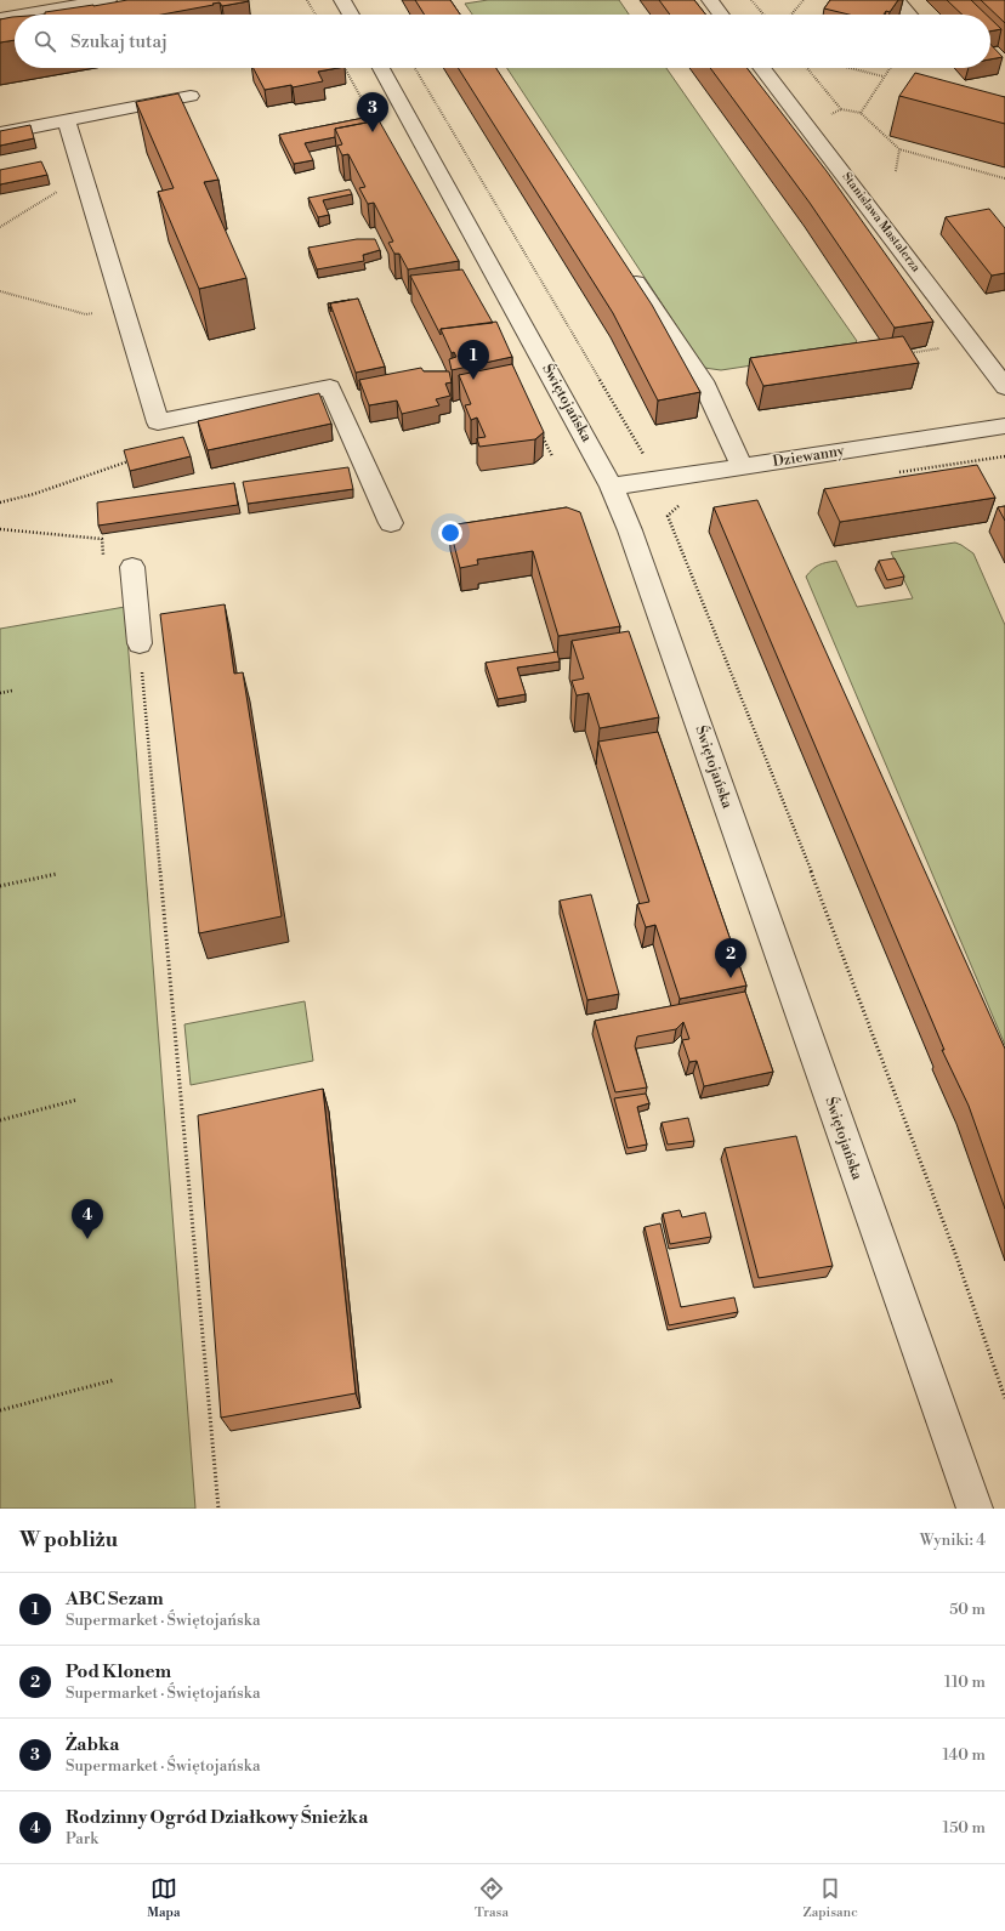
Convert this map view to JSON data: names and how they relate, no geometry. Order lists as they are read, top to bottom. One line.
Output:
{"streets":{"street":["Stanisława Mastalerza","Świętojańska","Dziewanny"]},"crossings":[["Świętojańska","Dziewanny"]],"page":{"search":"Szukaj tutaj","pins":["3","1","2","4"],"heading":["W pobliżu","Wyniki: 4"],"list":[{"mark":"1","name":"ABC Sezam","note":"Supermarket · Świętojańska","value":"50 m"},{"mark":"2","name":"Pod Klonem","note":"Supermarket · Świętojańska","value":"110 m"},{"mark":"3","name":"Żabka","note":"Supermarket · Świętojańska","value":"140 m"},{"mark":"4","name":"Rodzinny Ogród Działkowy Śnieżka","note":"Park","value":"150 m"}],"nav":["Mapa","Trasa","Zapisane"]}}
